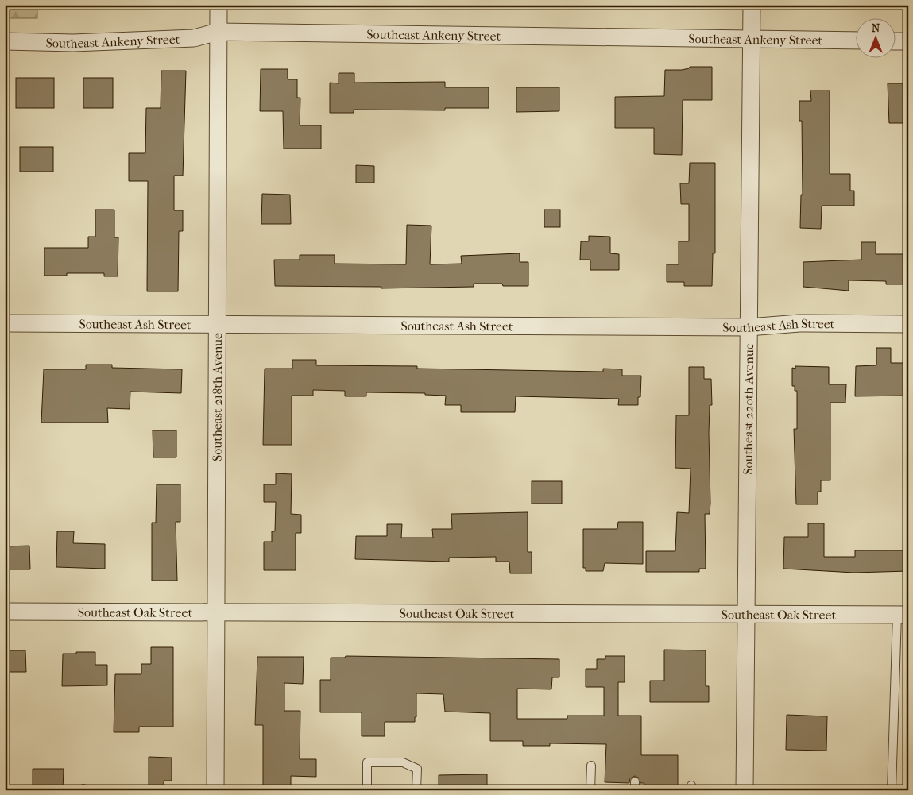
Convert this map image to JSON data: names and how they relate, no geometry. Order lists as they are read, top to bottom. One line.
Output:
{"streets":{"street":["Southeast Ankeny Street","Southeast Ash Street","Southeast 218th Avenue","Southeast 220th Avenue","Southeast Oak Street"]},"crossings":[["Southeast Ankeny Street","Southeast 218th Avenue"],["Southeast Ankeny Street","Southeast 220th Avenue"],["Southeast Ash Street","Southeast 218th Avenue"],["Southeast Ash Street","Southeast 220th Avenue"],["Southeast 218th Avenue","Southeast Oak Street"],["Southeast 220th Avenue","Southeast Oak Street"]],"north":"top"}
